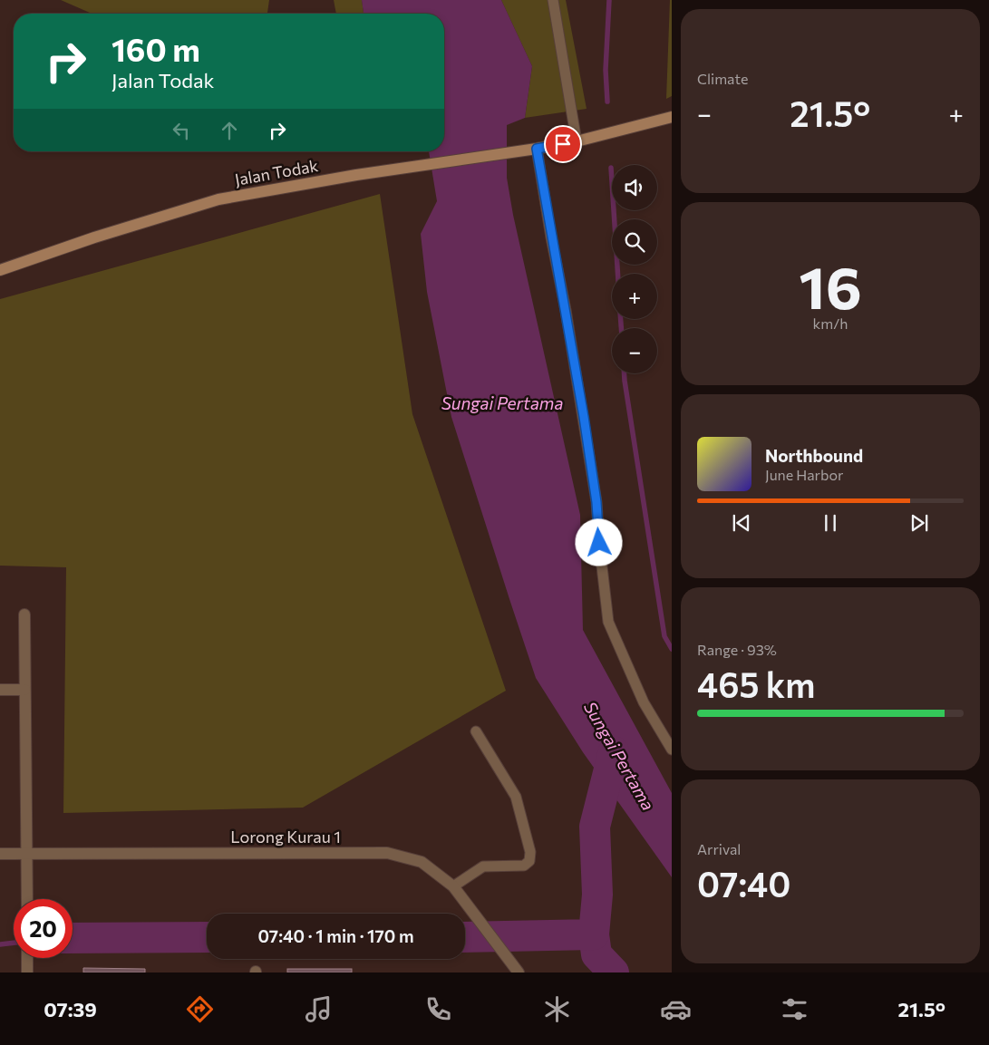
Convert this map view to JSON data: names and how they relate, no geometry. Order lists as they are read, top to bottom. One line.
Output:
{"streets":{"main road":["Jalan Todak"],"street":["Lorong Kurau 1"]},"water":["Sungai Pertama"],"page":{"tile":["Climate",["16","km/h"],["Range · 93%","465 km"],["Arrival","07:40"]],"turn":["160 m","Jalan Todak"],"heat":["−","21.5°","+"],"map_buttons":["+","−"],"song":["Northbound","June Harbor"],"limit":"20","trip":"07:40 · 1 min · 170 m","tabs":["07:39","21.5°"]}}
